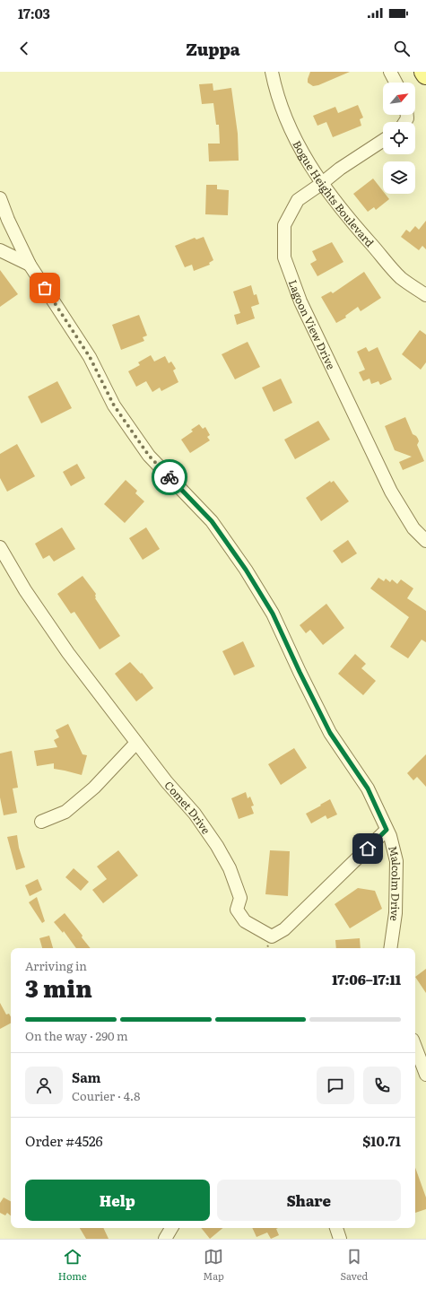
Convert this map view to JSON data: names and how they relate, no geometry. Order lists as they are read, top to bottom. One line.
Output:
{"streets":{"street":["Bogue Heights Boulevard","Lagoon View Drive","Comet Drive","Malcolm Drive"]},"crossings":[["Bogue Heights Boulevard","Lagoon View Drive"],["Comet Drive","Malcolm Drive"]],"north":"top right","page":{"status":"17:03","header":"Zuppa","heading":["3 min","Arriving in","17:06–17:11"],"panel":["Sam","Courier · 4.8","Order #4526","$10.71"],"bar":"On the way · 290 m","buttons":["Help","Share"],"tabs":["Home","Map","Saved"]}}
